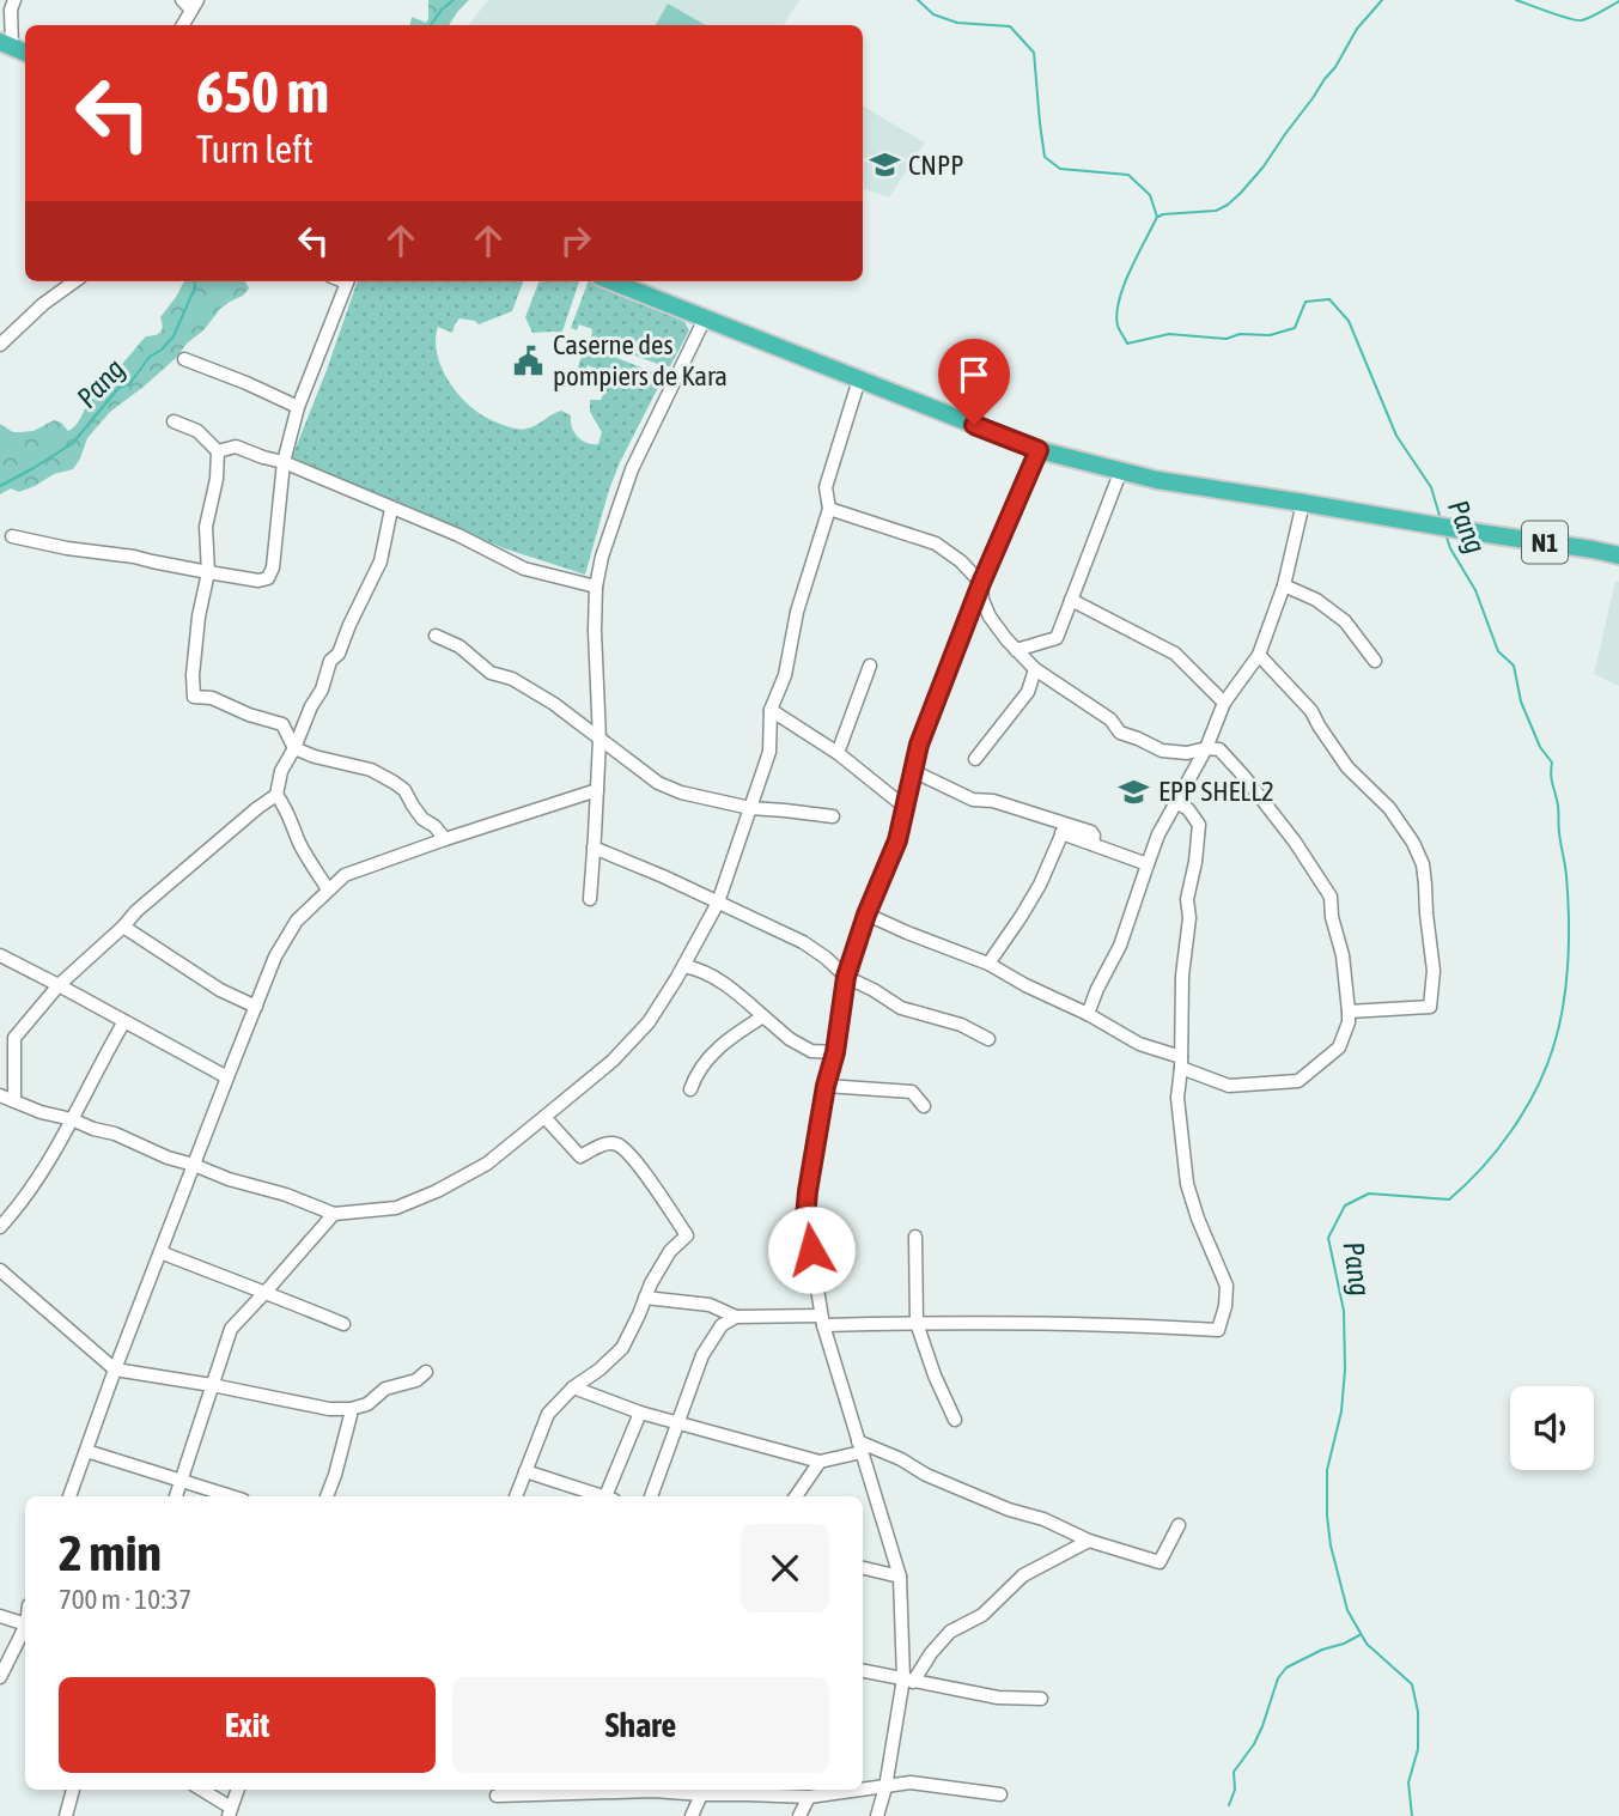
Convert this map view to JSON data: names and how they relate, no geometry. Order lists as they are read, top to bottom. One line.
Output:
{"streets":{"highway":["N1"]},"water":["Pang"],"places":{"school or university":["CNPP","EPP SHELL2"],"public building":["Caserne des pompiers de Kara"]},"page":{"turn":["650 m","Turn left"],"heading":["2 min","700 m · 10:37"],"buttons":["Exit","Share"]}}
